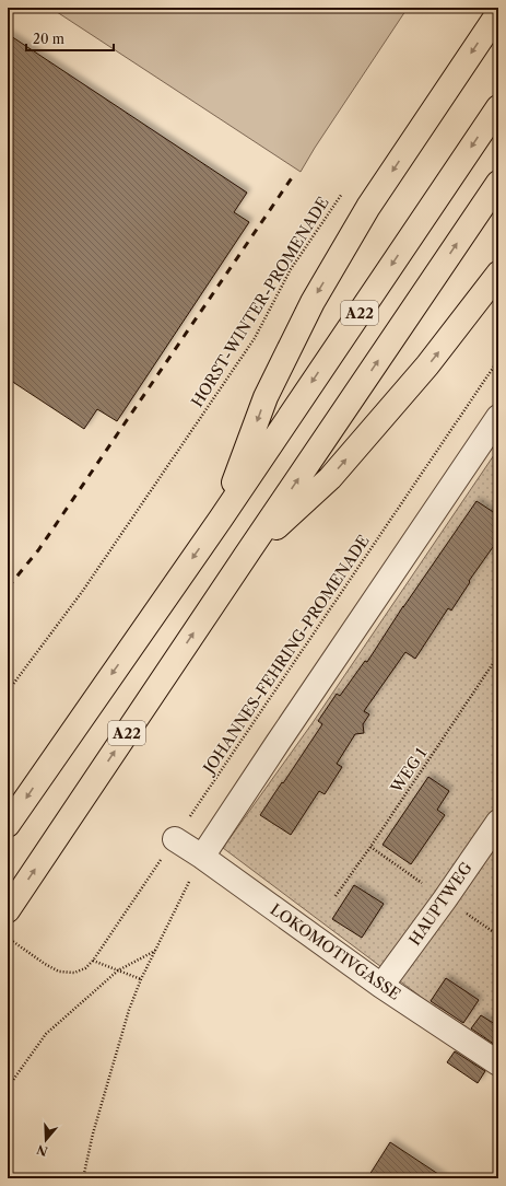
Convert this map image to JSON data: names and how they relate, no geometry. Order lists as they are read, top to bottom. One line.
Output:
{"streets":{"highway":["A22"],"lane":["HAUPTWEG","LOKOMOTIVGASSE"],"path":["HORST-WINTER-PROMENADE","JOHANNES-FEHRING-PROMENADE","WEG 1"]},"crossings":[["JOHANNES-FEHRING-PROMENADE","LOKOMOTIVGASSE"],["HAUPTWEG","LOKOMOTIVGASSE"]],"scale_bar":"20 m","north":"bottom"}
